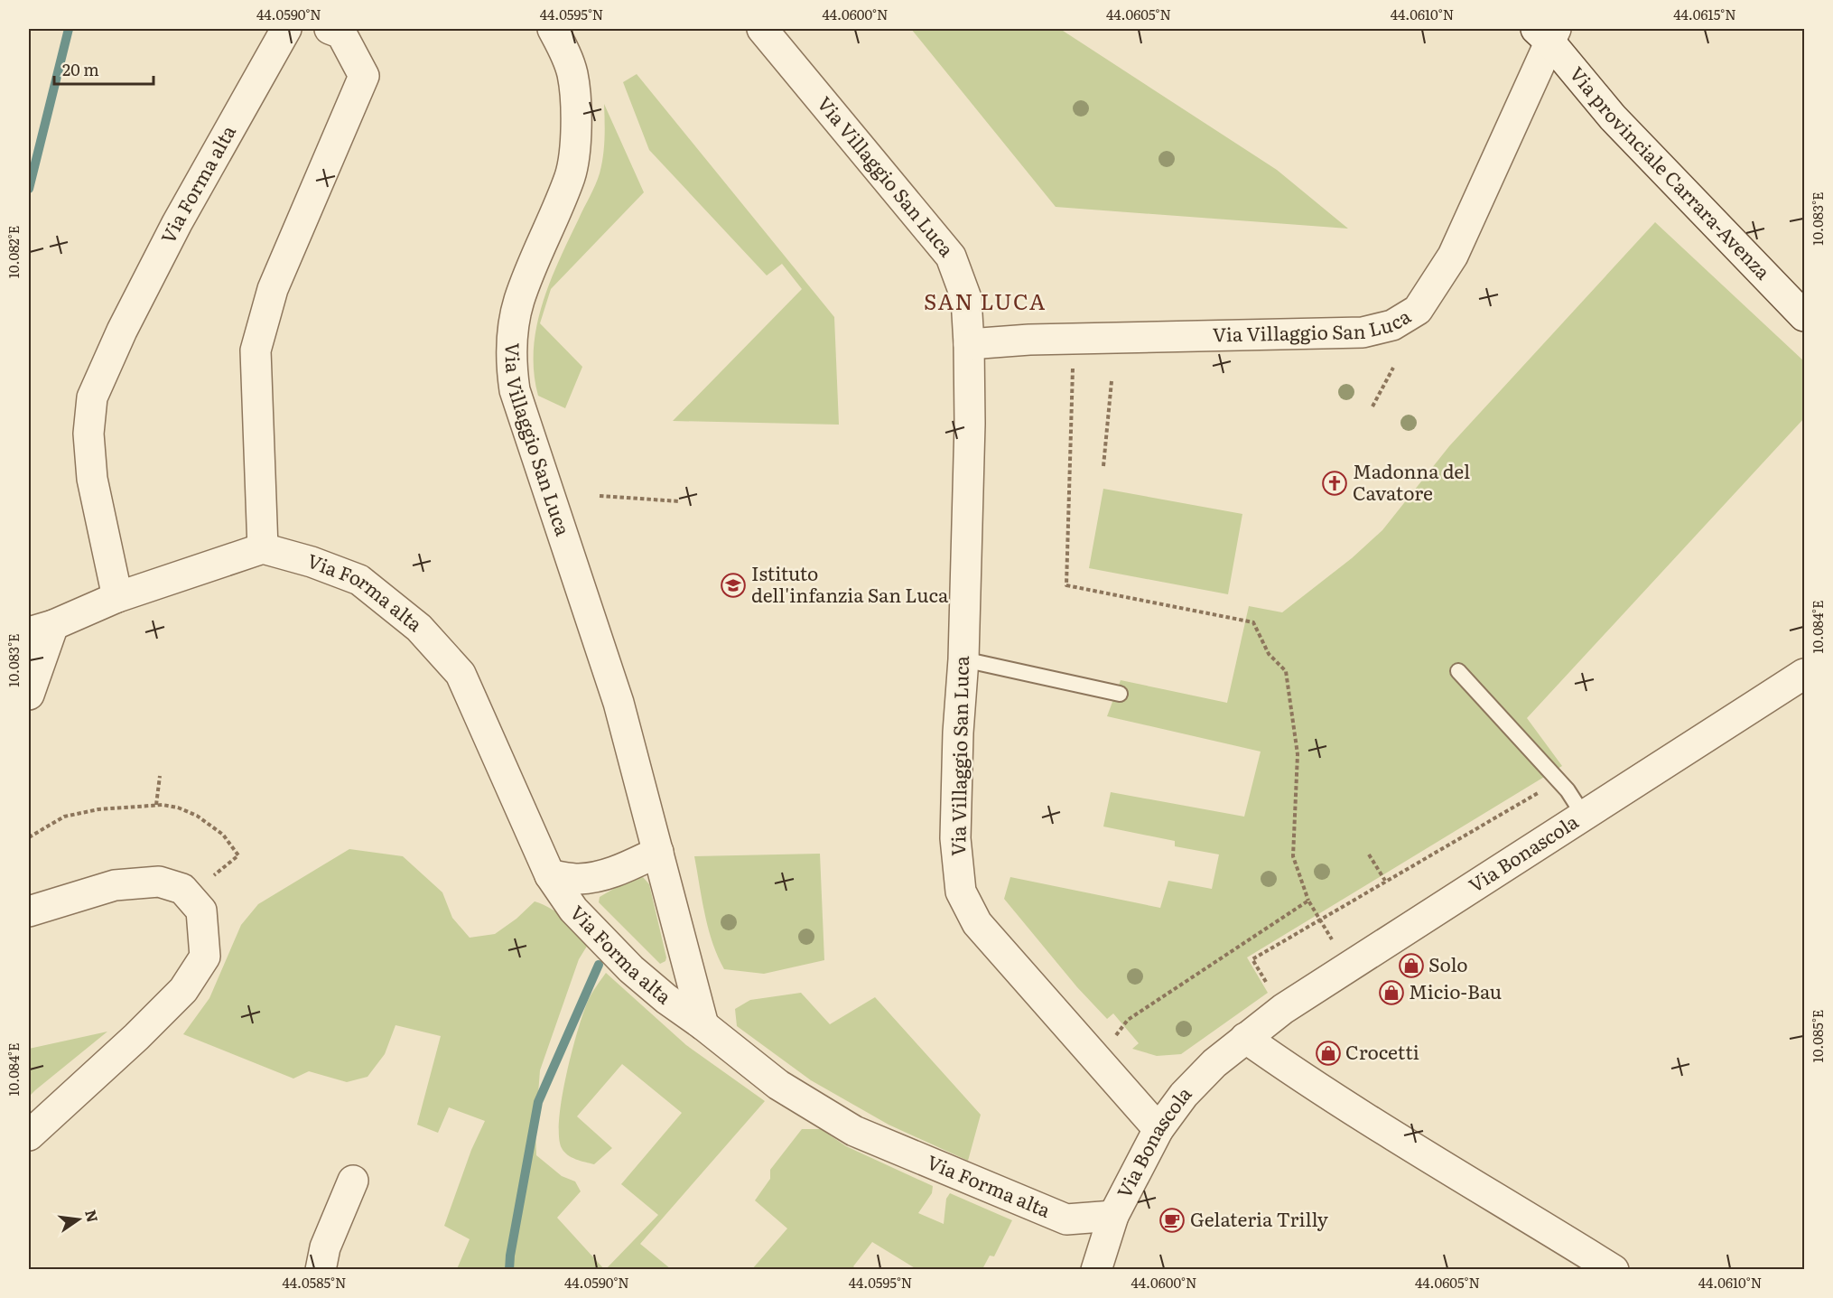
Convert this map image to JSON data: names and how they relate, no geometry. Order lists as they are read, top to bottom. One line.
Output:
{"streets":{"street":["Via provinciale Carrara-Avenza","Via Villaggio San Luca","Via Forma alta","Via Bonascola"]},"crossings":[["Via provinciale Carrara-Avenza","Via Villaggio San Luca"],["Via Villaggio San Luca","Via Forma alta"],["Via Villaggio San Luca","Via Bonascola"],["Via Forma alta","Via Bonascola"]],"districts":["SAN LUCA"],"places":{"church":["Madonna del Cavatore"],"school or university":["Istituto dell'infanzia San Luca"],"shop":["Solo","Micio-Bau","Crocetti"],"cafe":["Gelateria Trilly"]},"scale_bar":"20 m","north":"right","coordinates":["44.0590°N","44.0595°N","44.0600°N","44.0605°N","44.0610°N","44.0615°N","10.083°E","10.082°E","10.084°E","10.085°E","44.0585°N"]}
